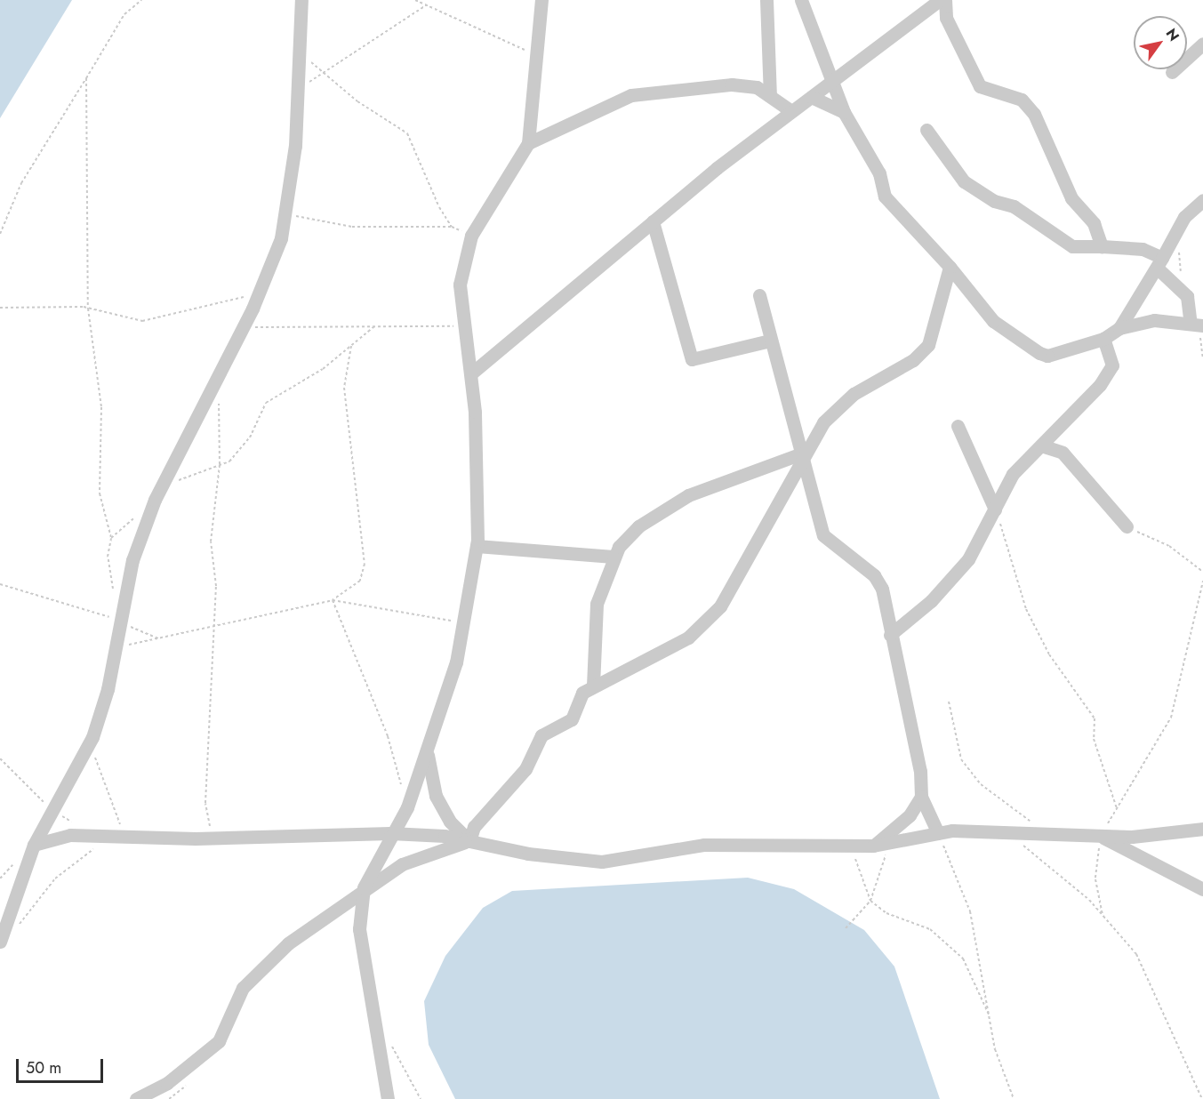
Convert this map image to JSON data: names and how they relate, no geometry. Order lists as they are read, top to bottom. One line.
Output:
{"scale_bar":"50 m","north":"top right"}
